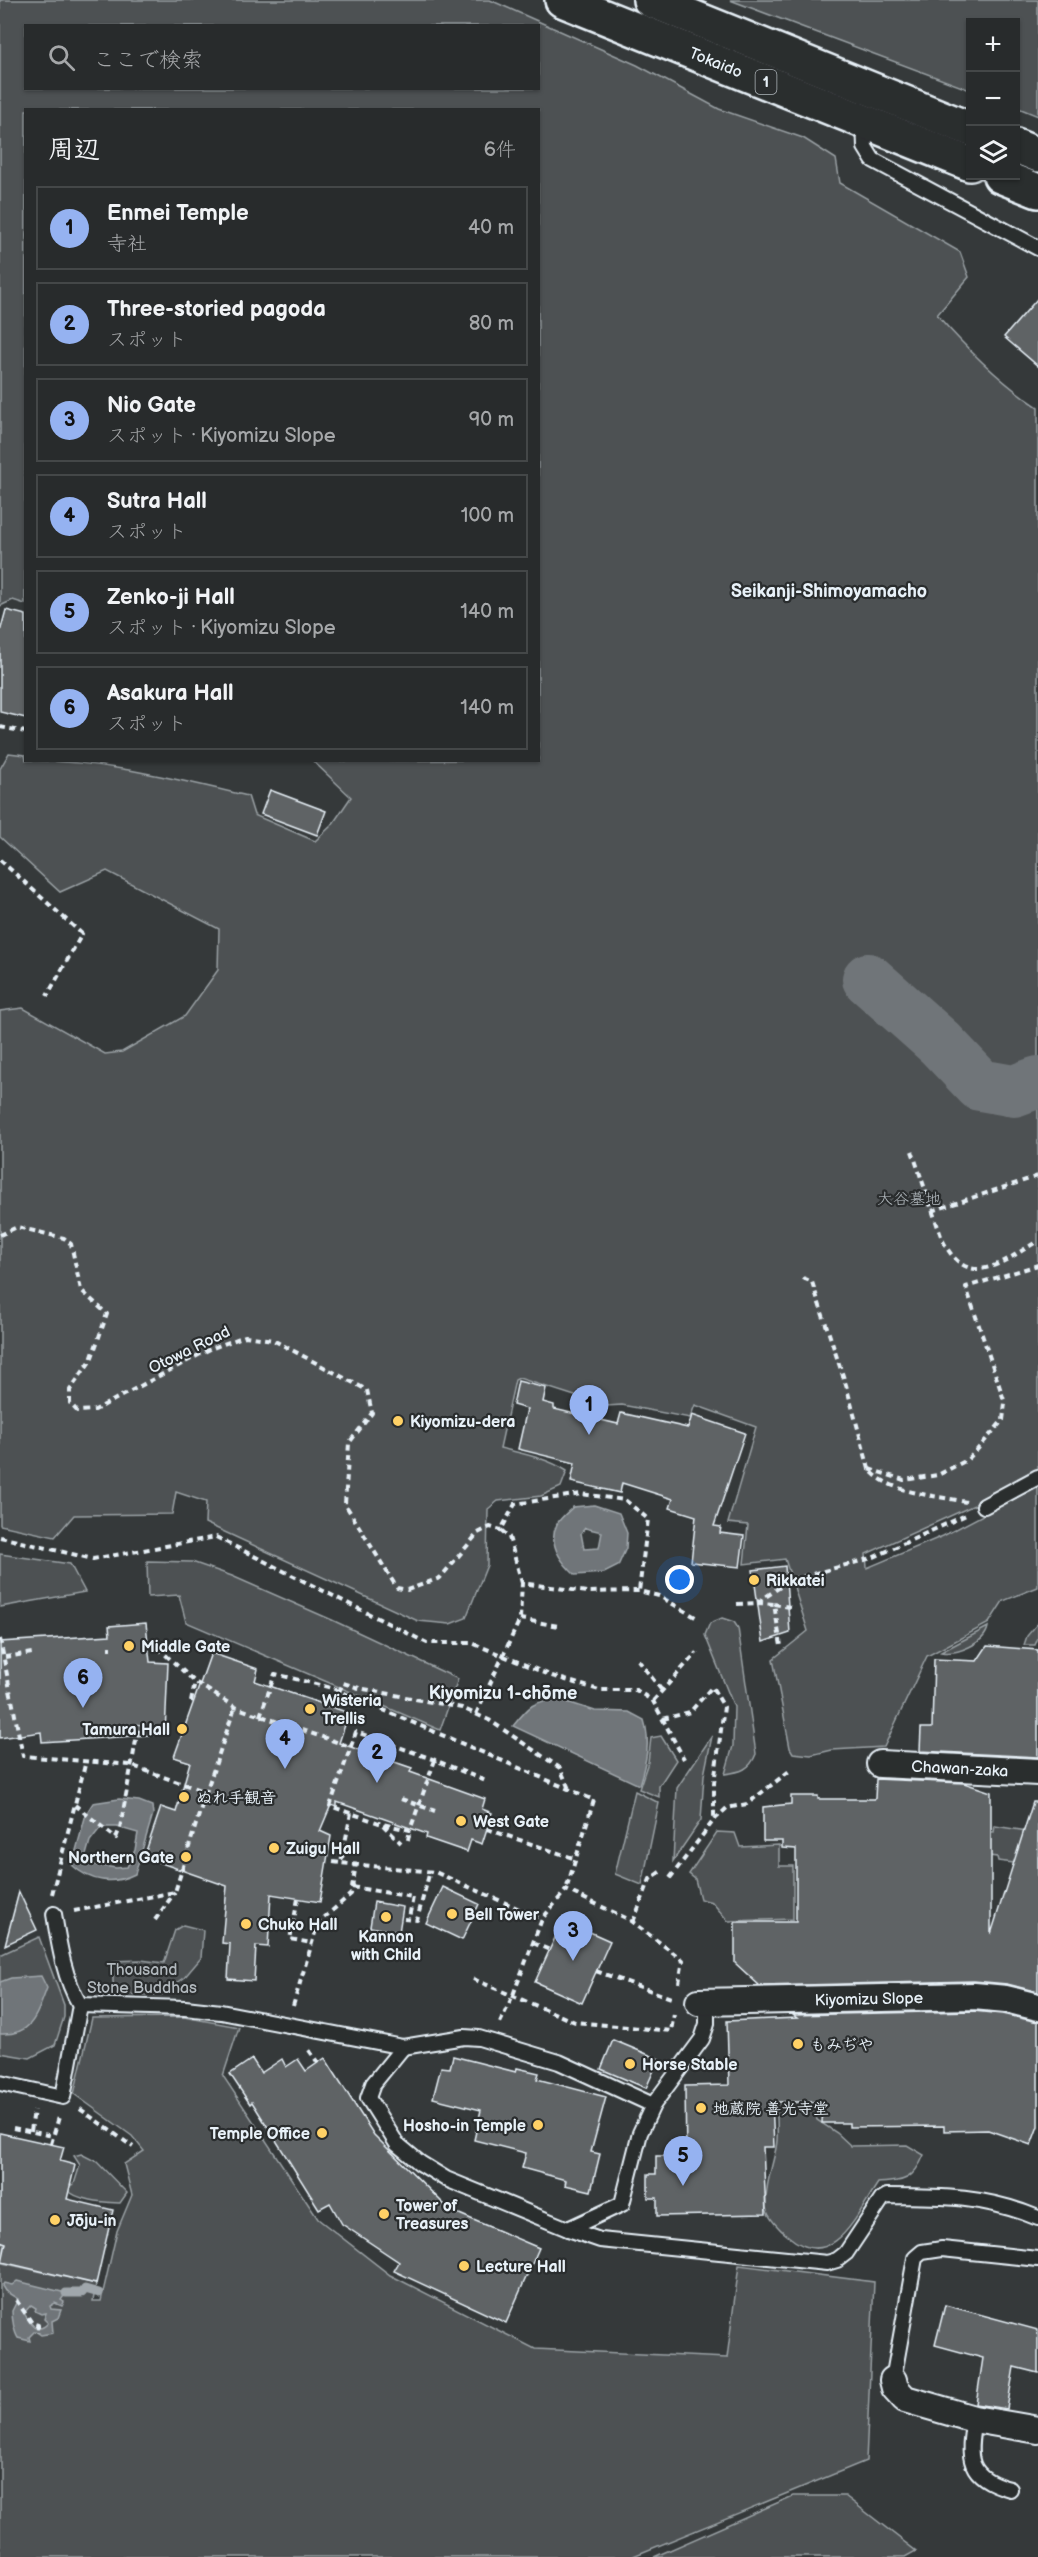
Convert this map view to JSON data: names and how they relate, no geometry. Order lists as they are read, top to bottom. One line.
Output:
{"streets":{"highway":["Tokaido","1"],"street":["Chawan-zaka","Kiyomizu Slope"],"path":["Otowa Road"]},"districts":["Seikanji-Shimoyamacho","Kiyomizu 1-chōme"],"parks":["大谷墓地","Thousand Stone Buddhas"],"places":["Kiyomizu-dera","Rikkatei","Middle Gate","Wisteria Trellis","Tamura Hall","ぬれ手観音","West Gate","Zuigu Hall","Northern Gate","Bell Tower","Kannon with Child","Chuko Hall","もみぢや","Horse Stable","地蔵院 善光寺堂","Hosho-in Temple","Temple Office","Tower of Treasures","Jōju-in","Lecture Hall"],"page":{"map_buttons":["+","−"],"search":"ここで検索","heading":["周辺","6件"],"list":[{"mark":"1","name":"Enmei Temple","note":"寺社","value":"40 m"},{"mark":"2","name":"Three-storied pagoda","note":"スポット","value":"80 m"},{"mark":"3","name":"Nio Gate","note":"スポット · Kiyomizu Slope","value":"90 m"},{"mark":"4","name":"Sutra Hall","note":"スポット","value":"100 m"},{"mark":"5","name":"Zenko-ji Hall","note":"スポット · Kiyomizu Slope","value":"140 m"},{"mark":"6","name":"Asakura Hall","note":"スポット","value":"140 m"}],"pins":["1","6","4","2","3","5"]}}
